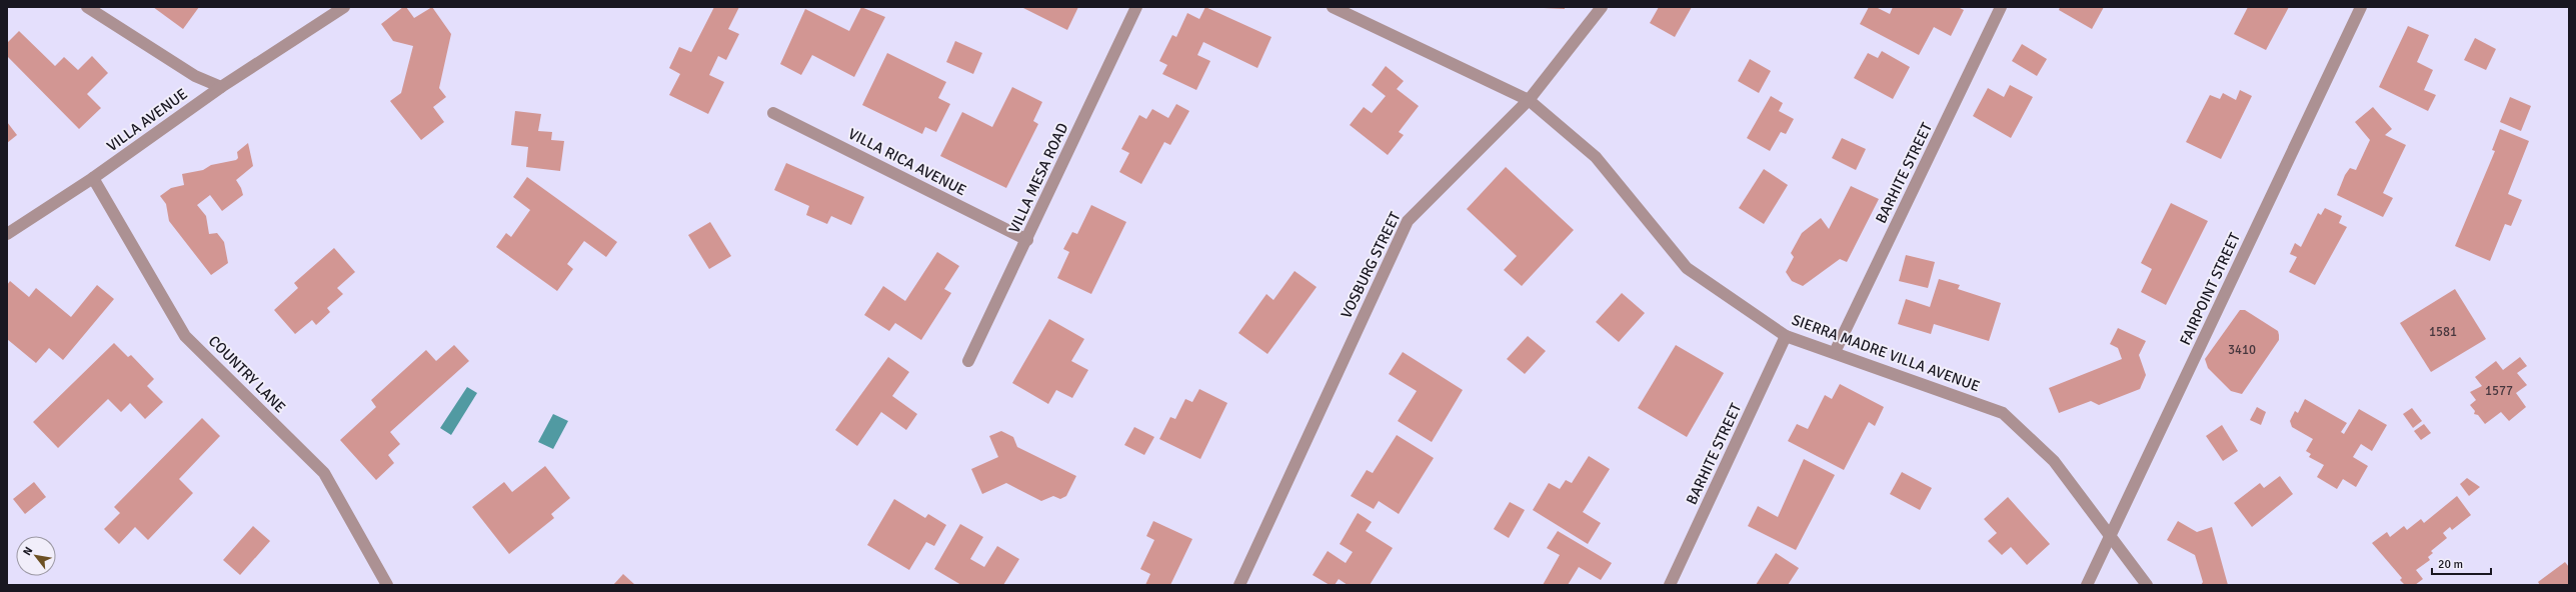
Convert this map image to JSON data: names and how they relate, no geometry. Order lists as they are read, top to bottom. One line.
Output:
{"streets":{"street":["VILLA AVENUE","VILLA RICA AVENUE","BARHITE STREET","VILLA MESA ROAD","VOSBURG STREET","FAIRPOINT STREET","SIERRA MADRE VILLA AVENUE","COUNTRY LANE"]},"crossings":[["VILLA AVENUE","COUNTRY LANE"],["VILLA RICA AVENUE","VILLA MESA ROAD"],["BARHITE STREET","SIERRA MADRE VILLA AVENUE"],["VOSBURG STREET","SIERRA MADRE VILLA AVENUE"],["FAIRPOINT STREET","SIERRA MADRE VILLA AVENUE"]],"house_numbers":["1581","3410","1577"],"scale_bar":"20 m","north":"top left"}
